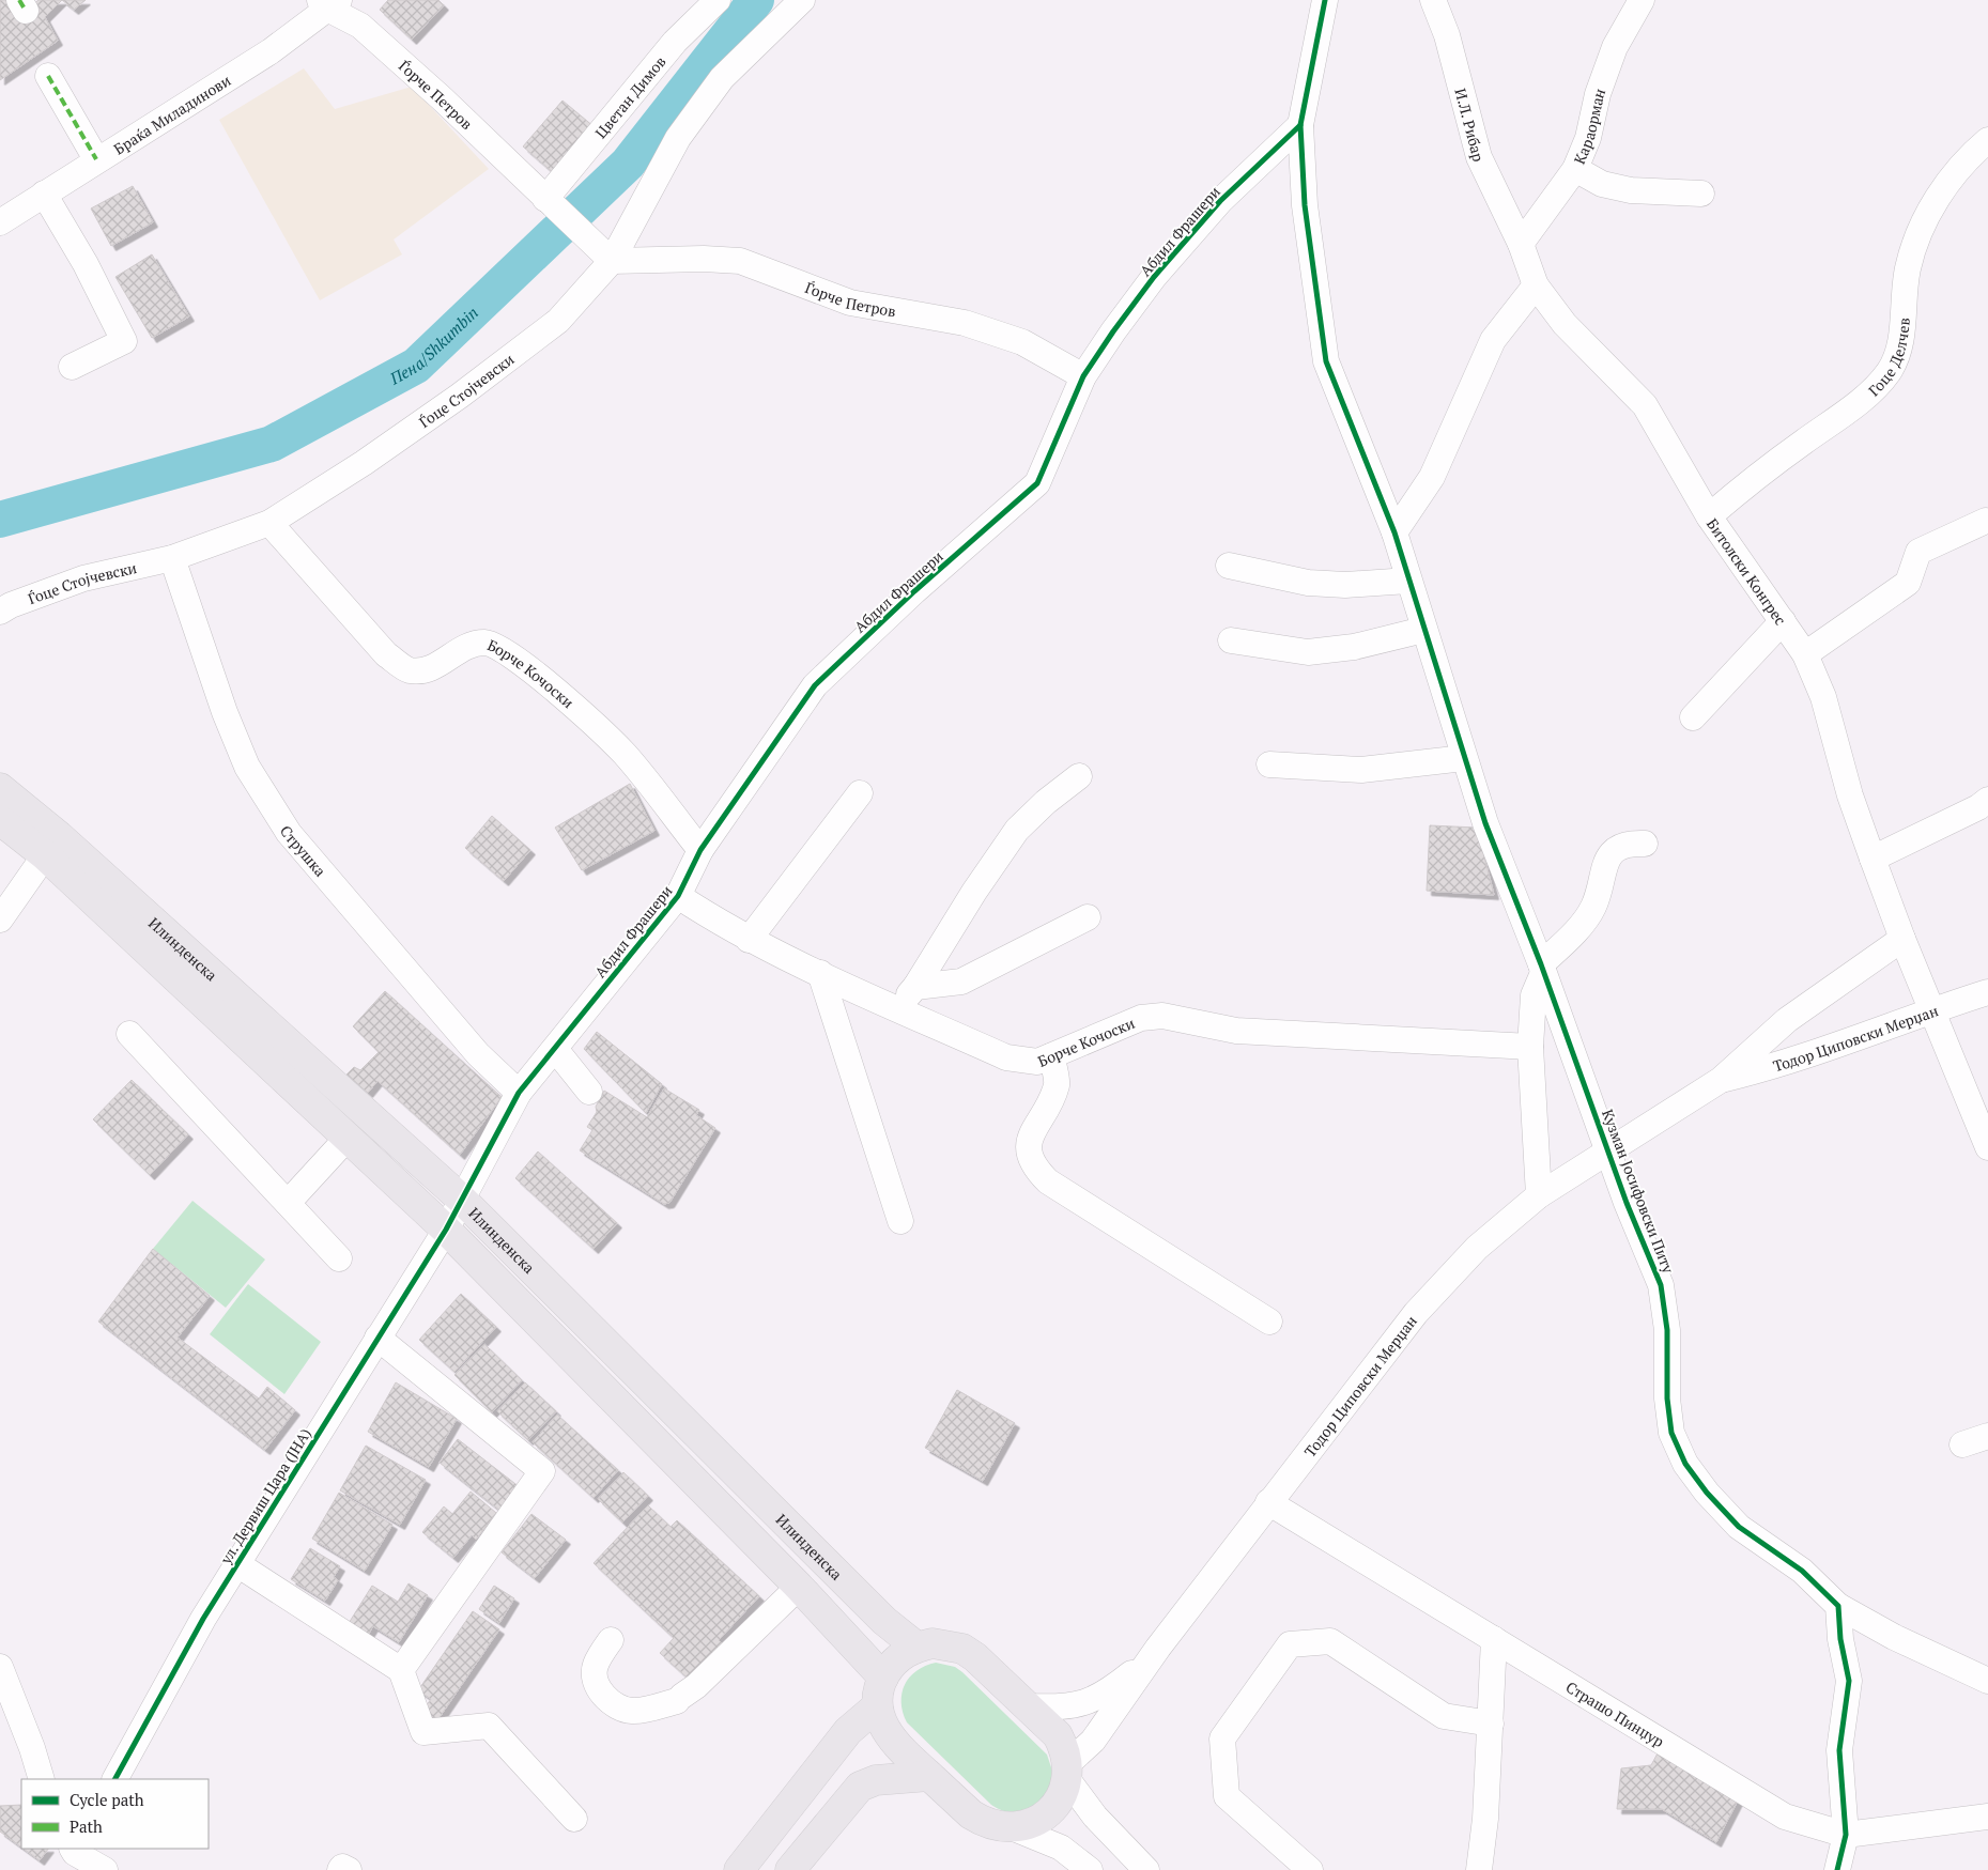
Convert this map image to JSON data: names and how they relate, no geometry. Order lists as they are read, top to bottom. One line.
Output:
{"streets":{"main road":["Илинденска"],"street":["Ѓорче Петров","Цветан Димов","Браќа Миладинови","И.Л. Рибар","Караорман","Абдил Фрашери","Гоце Делчев","Ѓоце Стојчевски","Битолски Конгрес","Борче Кочоски","Струшка","Тодор Циповски Мерџан","Кузман Јосифовски Питу","ул. Дервиш Цара (ЈНА)","Страшо Пинџур"]},"crossings":[["Ѓорче Петров","Цветан Димов"],["Ѓорче Петров","Браќа Миладинови"],["Ѓорче Петров","Абдил Фрашери"],["Ѓорче Петров","Ѓоце Стојчевски"],["И.Л. Рибар","Караорман"],["И.Л. Рибар","Битолски Конгрес"],["Караорман","Битолски Конгрес"],["Абдил Фрашери","Борче Кочоски"],["Абдил Фрашери","Струшка"],["Абдил Фрашери","Илинденска"],["Абдил Фрашери","Кузман Јосифовски Питу"],["Абдил Фрашери","ул. Дервиш Цара (ЈНА)"],["Гоце Делчев","Битолски Конгрес"],["Ѓоце Стојчевски","Борче Кочоски"],["Ѓоце Стојчевски","Струшка"],["Битолски Конгрес","Тодор Циповски Мерџан"],["Илинденска","Тодор Циповски Мерџан"],["Илинденска","ул. Дервиш Цара (ЈНА)"],["Тодор Циповски Мерџан","Кузман Јосифовски Питу"],["Тодор Циповски Мерџан","Страшо Пинџур"]],"water":["Пена/Shkumbin"],"legend":["Cycle path","Path"]}
